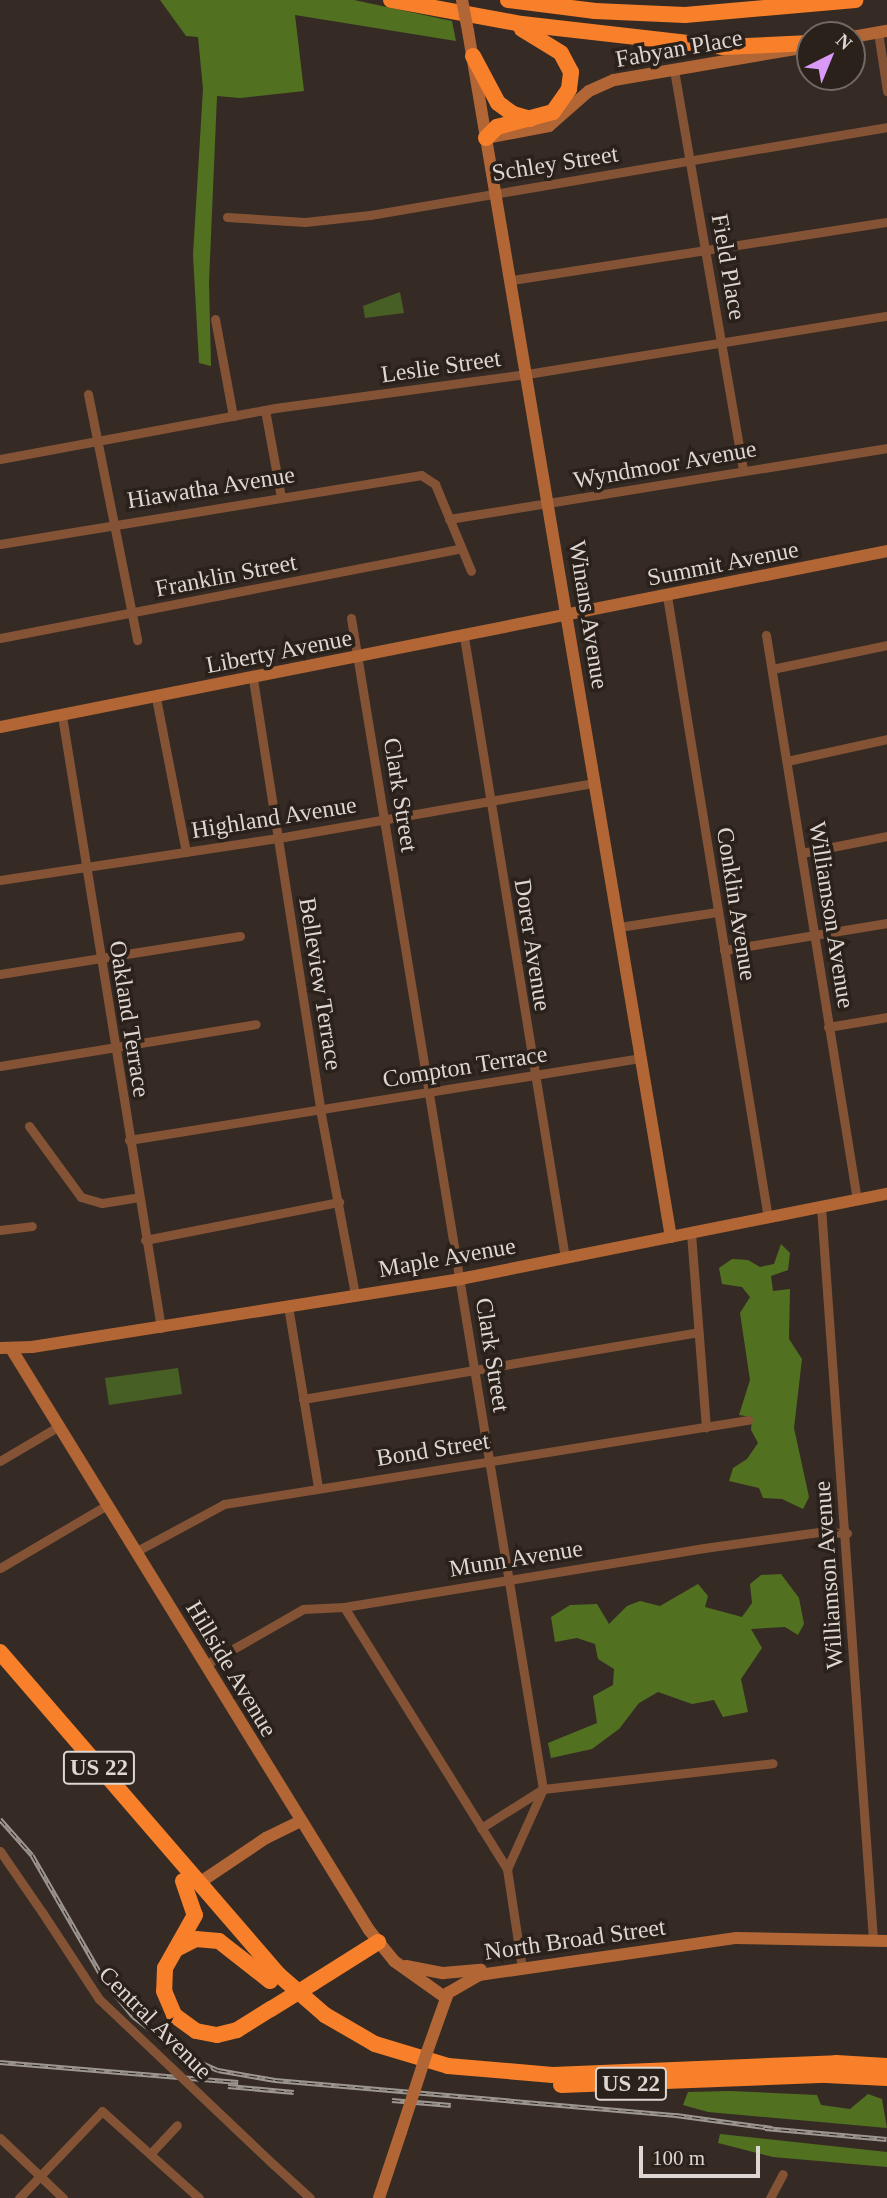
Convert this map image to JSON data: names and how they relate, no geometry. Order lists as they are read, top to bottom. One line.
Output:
{"streets":{"highway":["US 22"],"street":["Fabyan Place","Schley Street","Field Place","Leslie Street","Wyndmoor Avenue","Hiawatha Avenue","Summit Avenue","Franklin Street","Winans Avenue","Liberty Avenue","Clark Street","Highland Avenue","Conklin Avenue","Williamson Avenue","Dorer Avenue","Belleview Terrace","Oakland Terrace","Compton Terrace","Maple Avenue","Bond Street","Munn Avenue","Hillside Avenue","North Broad Street","Central Avenue"]},"crossings":[["Fabyan Place","Field Place"],["Fabyan Place","Winans Avenue"],["Schley Street","Field Place"],["Schley Street","Winans Avenue"],["Field Place","Leslie Street"],["Field Place","Wyndmoor Avenue"],["Leslie Street","Winans Avenue"],["Wyndmoor Avenue","Hiawatha Avenue"],["Wyndmoor Avenue","Winans Avenue"],["Summit Avenue","Winans Avenue"],["Summit Avenue","Liberty Avenue"],["Summit Avenue","Conklin Avenue"],["Winans Avenue","Liberty Avenue"],["Winans Avenue","Highland Avenue"],["Winans Avenue","Compton Terrace"],["Winans Avenue","Maple Avenue"],["Liberty Avenue","Clark Street"],["Liberty Avenue","Dorer Avenue"],["Liberty Avenue","Belleview Terrace"],["Liberty Avenue","Oakland Terrace"],["Clark Street","Highland Avenue"],["Clark Street","Compton Terrace"],["Clark Street","Maple Avenue"],["Clark Street","Bond Street"],["Clark Street","Munn Avenue"],["Highland Avenue","Dorer Avenue"],["Highland Avenue","Belleview Terrace"],["Highland Avenue","Oakland Terrace"],["Conklin Avenue","Maple Avenue"],["Williamson Avenue","Maple Avenue"],["Williamson Avenue","Munn Avenue"],["Williamson Avenue","North Broad Street"],["Dorer Avenue","Compton Terrace"],["Dorer Avenue","Maple Avenue"],["Belleview Terrace","Compton Terrace"],["Belleview Terrace","Maple Avenue"],["Oakland Terrace","Compton Terrace"],["Oakland Terrace","Maple Avenue"],["Maple Avenue","Hillside Avenue"],["Bond Street","Hillside Avenue"],["Munn Avenue","Hillside Avenue"],["Hillside Avenue","North Broad Street"]],"scale_bar":"100 m","north":"top right"}
